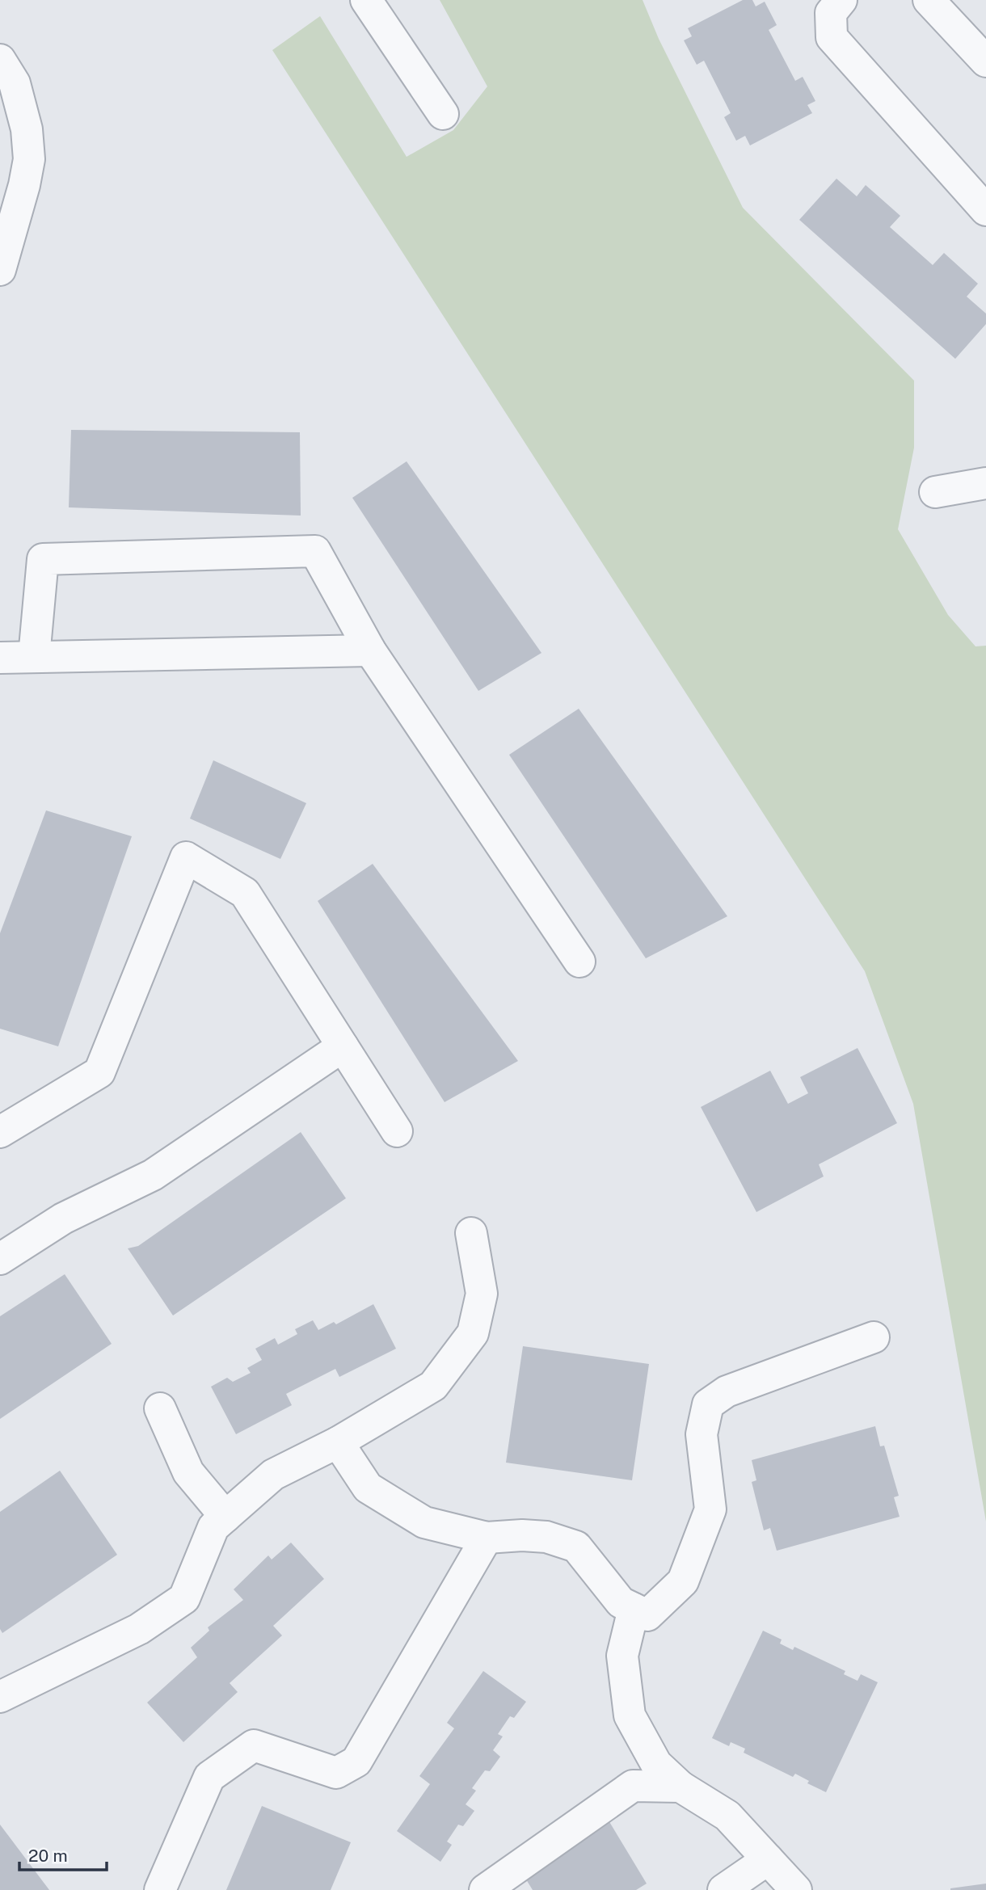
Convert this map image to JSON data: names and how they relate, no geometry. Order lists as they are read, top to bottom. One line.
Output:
{"scale_bar":"20 m"}
